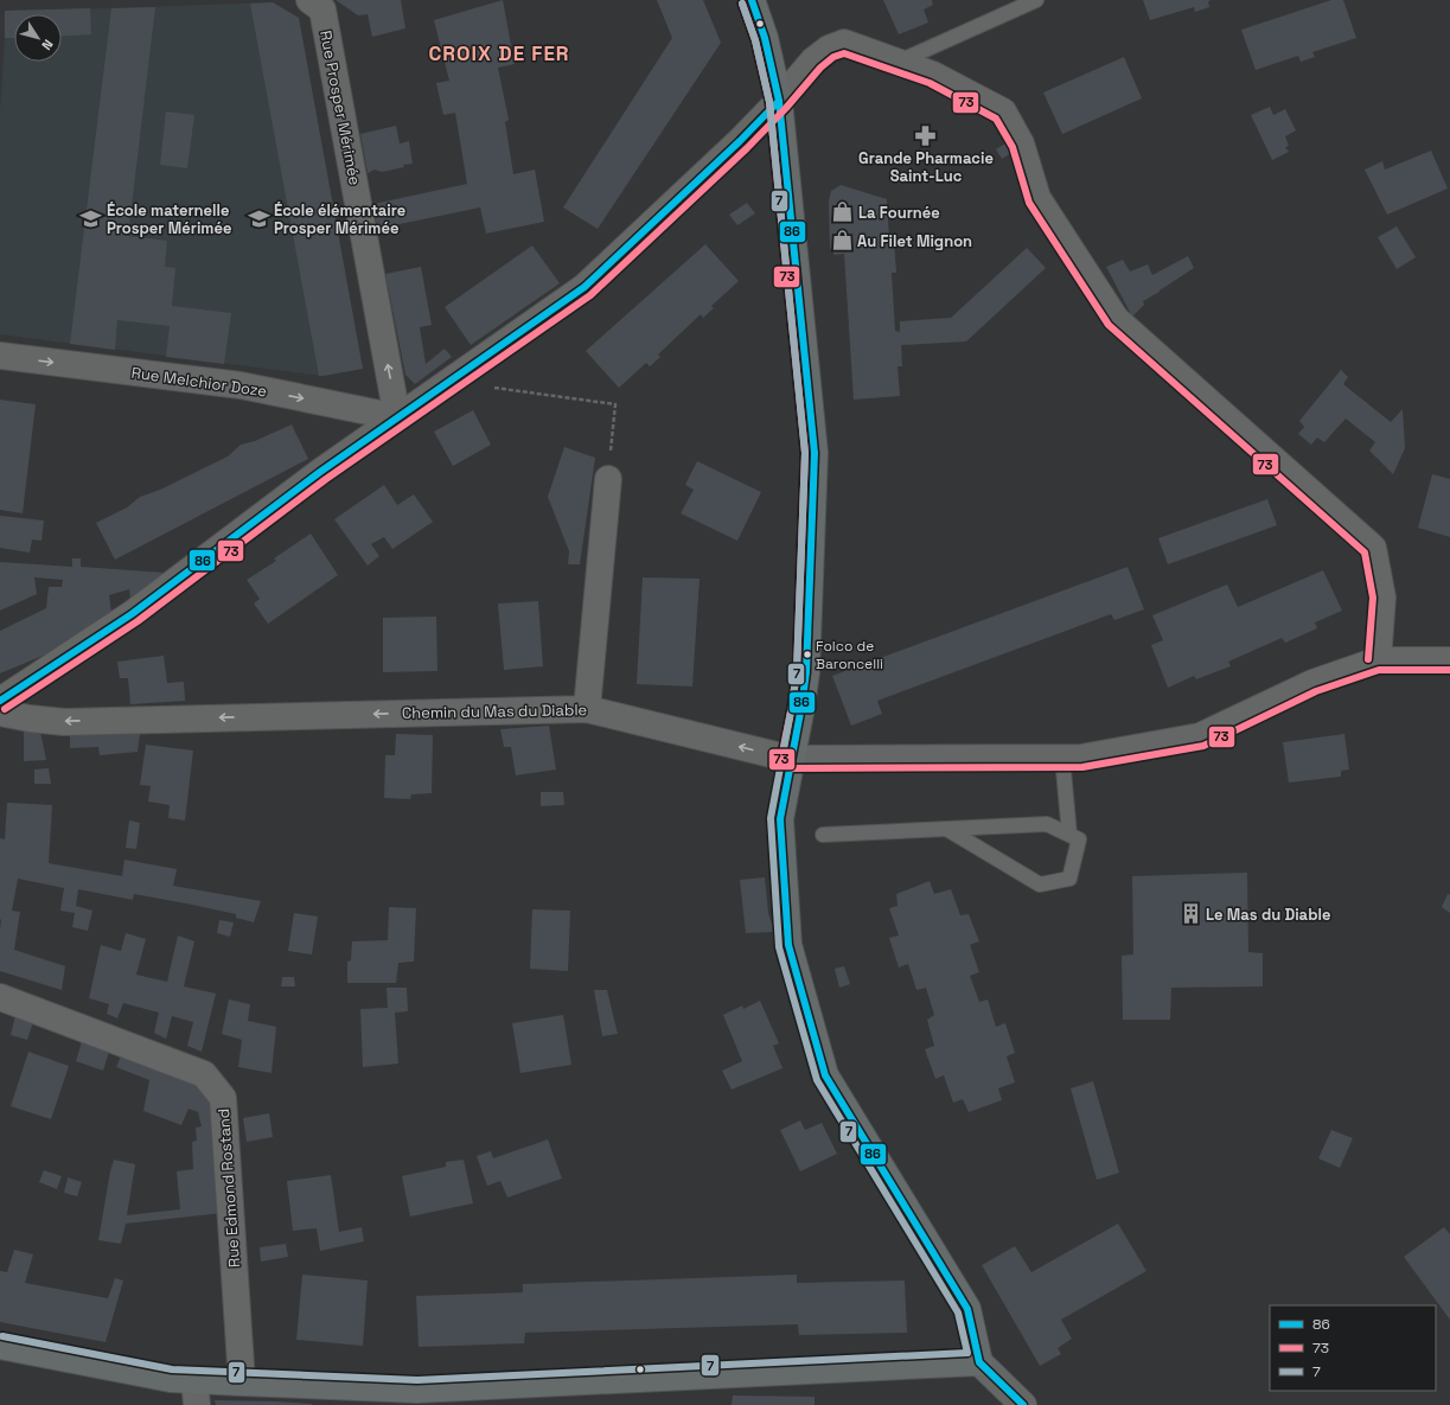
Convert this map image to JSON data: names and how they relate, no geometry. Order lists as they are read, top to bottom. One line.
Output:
{"streets":{"street":["Rue Prosper Mérimée","Rue Melchior Doze","Chemin du Mas du Diable","Rue Edmond Rostand"]},"crossings":[["Rue Prosper Mérimée","Rue Melchior Doze"]],"one_way":["Rue Prosper Mérimée","Rue Melchior Doze","Chemin du Mas du Diable"],"districts":["CROIX DE FER"],"places":{"pharmacy":["Grande Pharmacie Saint-Luc"],"shop":["La Fournée","Au Filet Mignon"],"school or university":["École maternelle Prosper Mérimée","École élémentaire Prosper Mérimée"],"other":["Folco de Baroncelli"],"building":["Le Mas du Diable"]},"lines":["transit line 86","transit line 73","transit line 7"],"legend":["86","73","7"],"north":"bottom right"}
